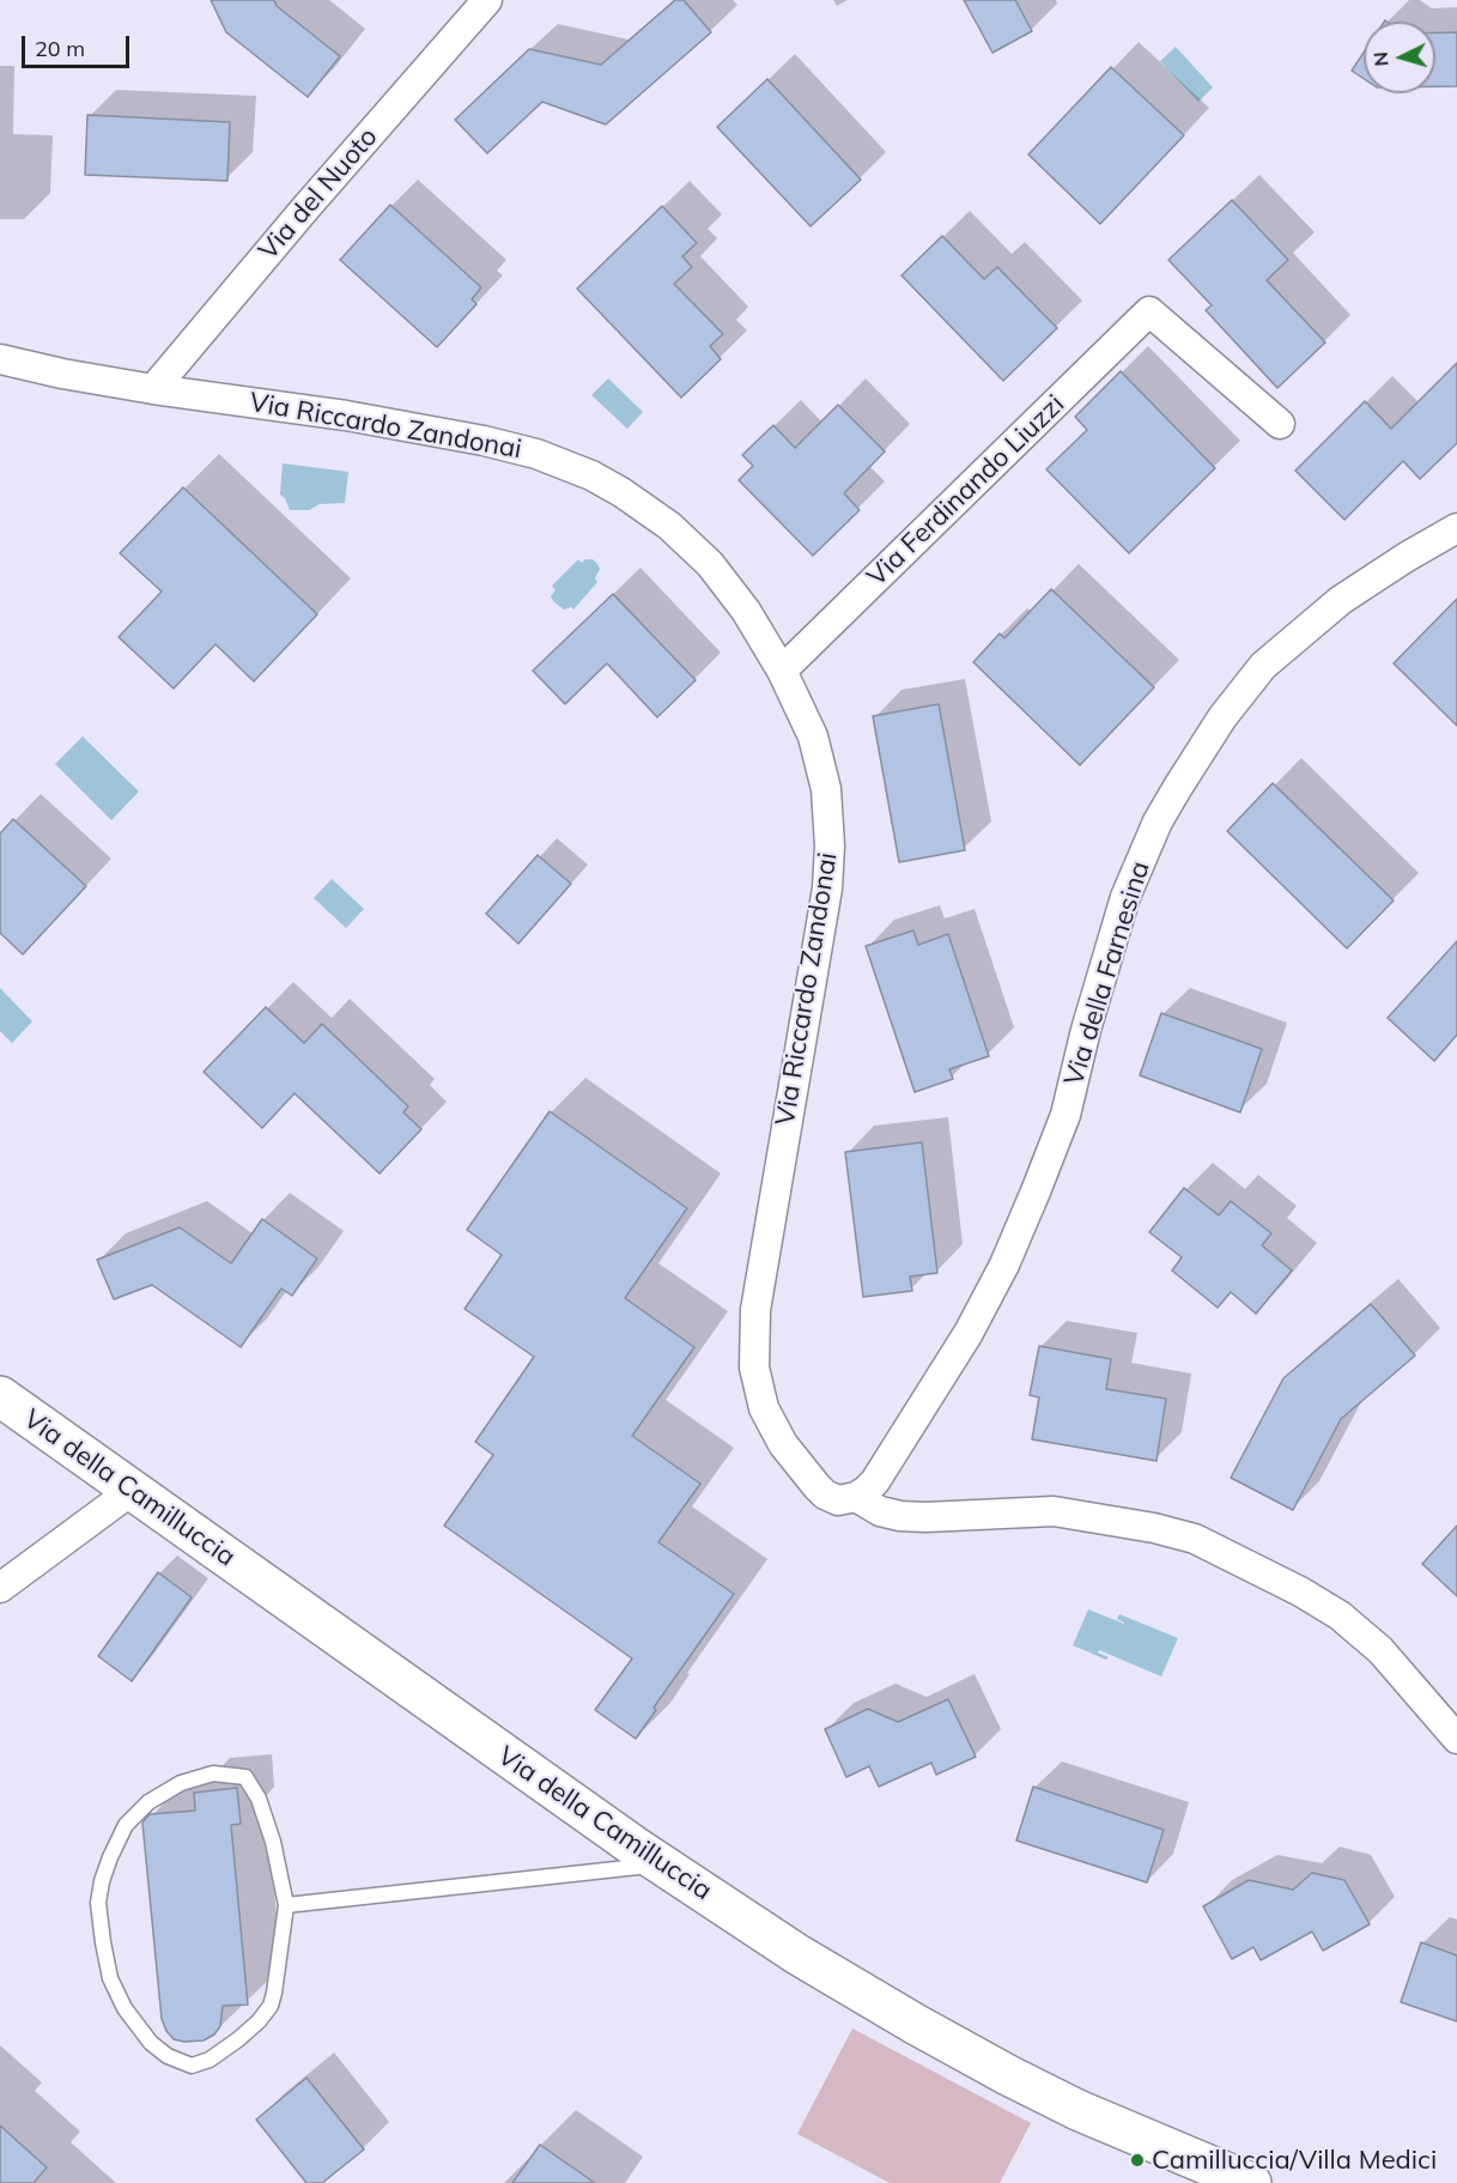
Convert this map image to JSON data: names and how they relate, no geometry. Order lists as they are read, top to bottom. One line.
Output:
{"streets":{"main road":["Via della Camilluccia"],"street":["Via del Nuoto","Via Riccardo Zandonai","Via Ferdinando Liuzzi","Via della Farnesina"]},"crossings":[["Via del Nuoto","Via Riccardo Zandonai"],["Via Riccardo Zandonai","Via Ferdinando Liuzzi"],["Via Riccardo Zandonai","Via della Farnesina"]],"places":["Camilluccia/Villa Medici"],"scale_bar":"20 m","north":"left"}
